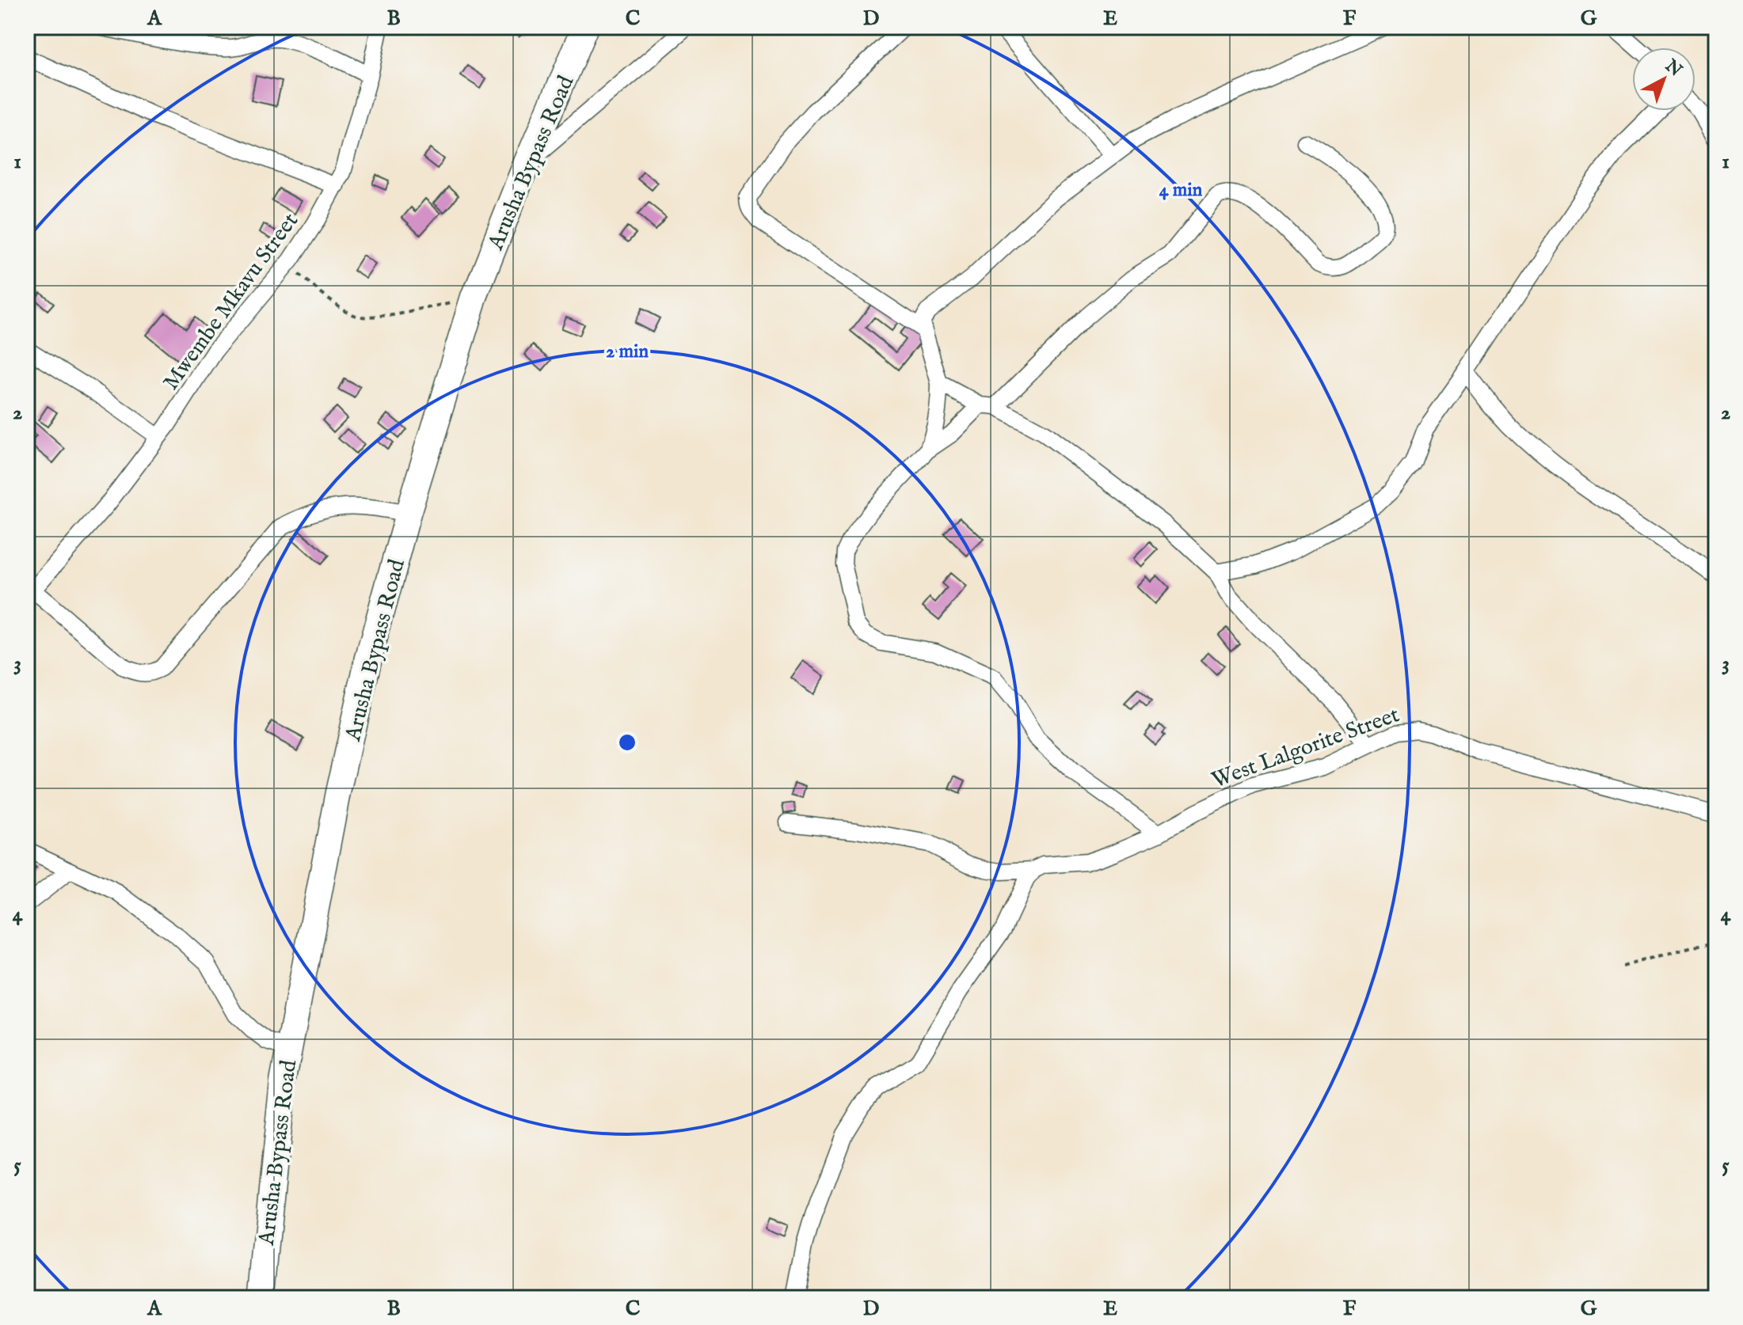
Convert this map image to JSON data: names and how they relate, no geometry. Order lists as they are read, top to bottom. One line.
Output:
{"streets":{"main road":["Arusha Bypass Road"],"street":["Mwembe Mkavu Street","West Lalgorite Street"]},"north":"top right","grid":{"columns":["A","B","C","D","E","F","G"],"rows":["1","2","3","4","5"]},"rings":["4 min","2 min"]}
